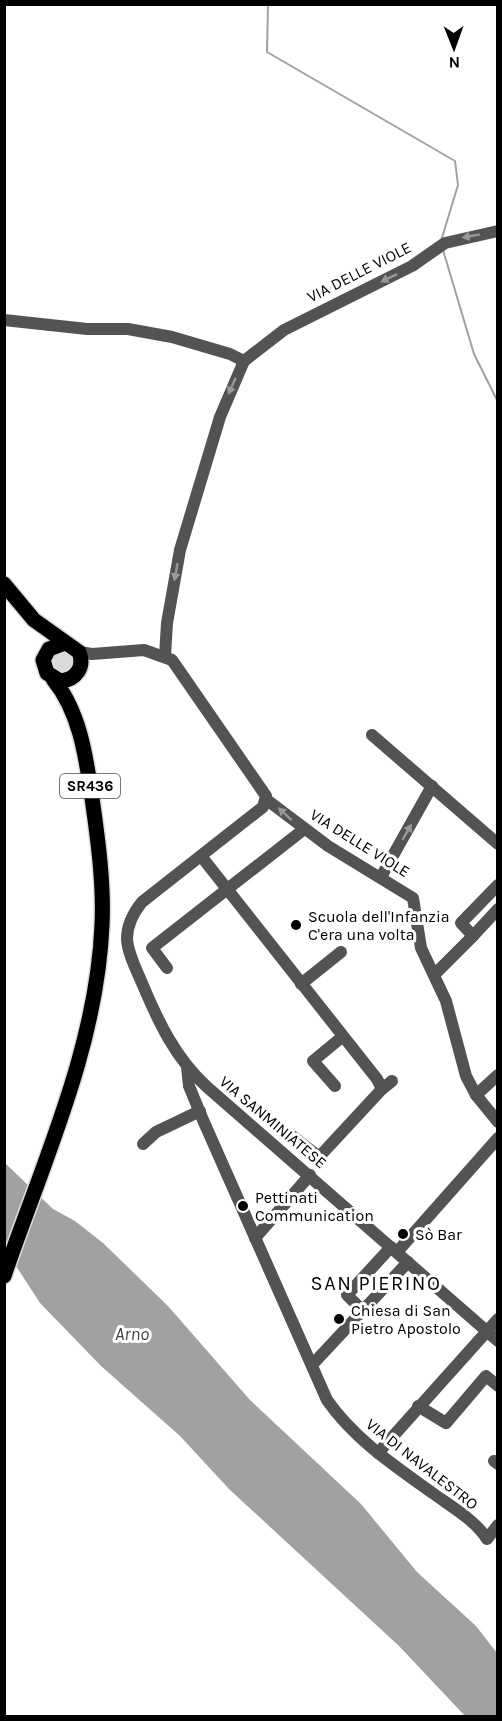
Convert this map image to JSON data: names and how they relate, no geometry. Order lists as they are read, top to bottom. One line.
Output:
{"streets":{"main road":["SR436"],"street":["VIA DELLE VIOLE","VIA SANMINIATESE","VIA DI NAVALESTRO"]},"crossings":[["VIA SANMINIATESE","VIA DI NAVALESTRO"]],"one_way":["VIA DELLE VIOLE"],"districts":["SAN PIERINO"],"water":["Arno"],"places":["Scuola dell'Infanzia C'era una volta","Pettinati Communication","Sò Bar","Chiesa di San Pietro Apostolo"],"north":"bottom"}
